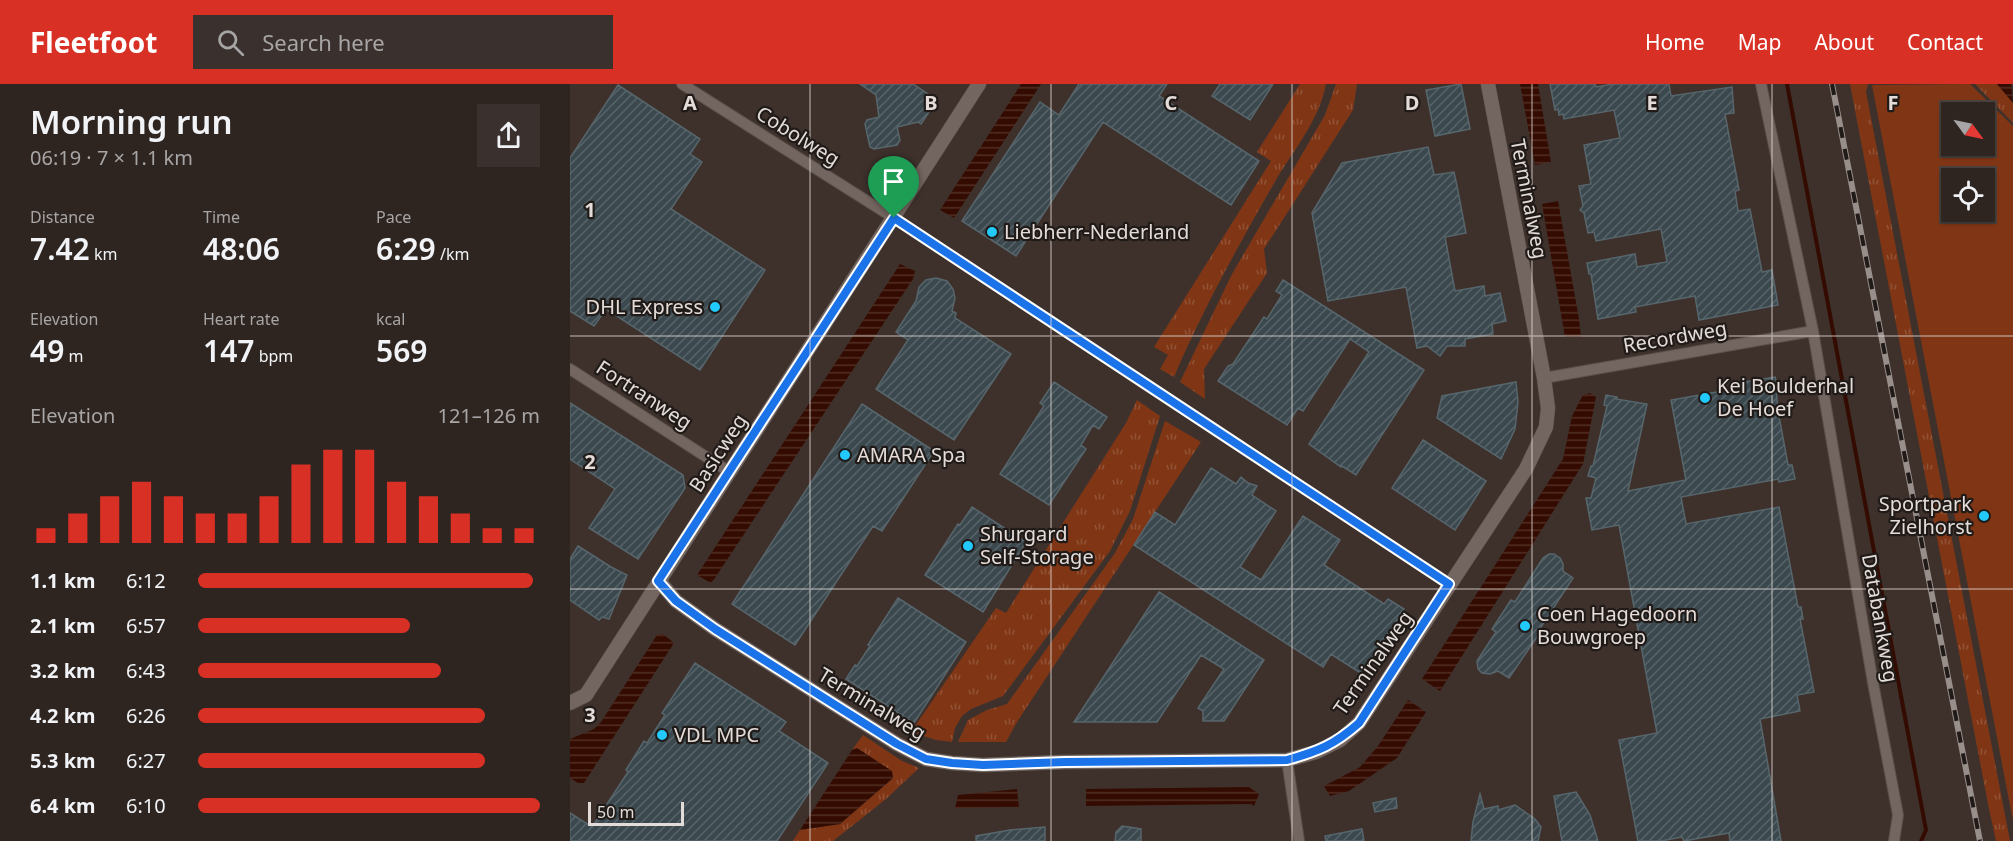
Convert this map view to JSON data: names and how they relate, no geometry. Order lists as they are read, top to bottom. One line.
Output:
{"streets":{"street":["Cobolweg","Terminalweg","Recordweg","Fortranweg","Basicweg","Databankweg"]},"crossings":[["Cobolweg","Terminalweg"],["Cobolweg","Basicweg"],["Terminalweg","Recordweg"],["Terminalweg","Basicweg"],["Recordweg","Databankweg"],["Fortranweg","Basicweg"]],"places":["Liebherr-Nederland","DHL Express","Kei Boulderhal De Hoef","AMARA Spa","Sportpark Zielhorst","Shurgard Self-Storage","Coen Hagedoorn Bouwgroep","VDL MPC"],"scale_bar":"50 m","north":"bottom right","page":{"header":"Fleetfoot","search":"Search here","nav":["Home","Map","About","Contact"],"heading":["Morning run","06:19 · 7 × 1.1 km"],"stats":[["Distance","7.42 km"],["Time","48:06"],["Pace","6:29 /km"],["Elevation","49 m"],["Heart rate","147 bpm"],["kcal","569"]],"chart":["Elevation","121–126 m"],"list":[{"name":"1.1 km","note":"6:12"},{"name":"2.1 km","note":"6:57"},{"name":"3.2 km","note":"6:43"},{"name":"4.2 km","note":"6:26"},{"name":"5.3 km","note":"6:27"},{"name":"6.4 km","note":"6:10"}],"scale":"50 m"},"grid":{"columns":["A","B","C","D","E","F"],"rows":["1","2","3"]}}
